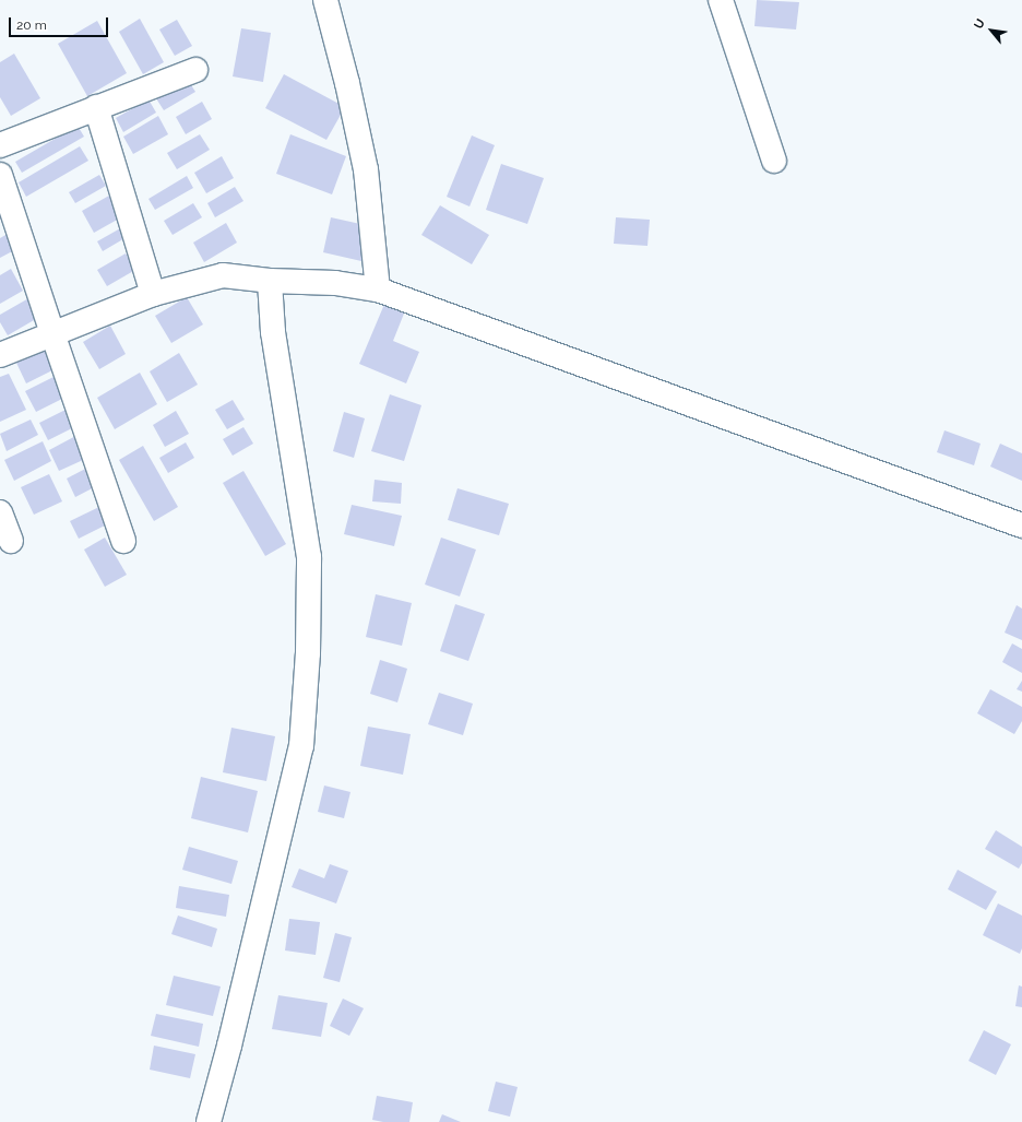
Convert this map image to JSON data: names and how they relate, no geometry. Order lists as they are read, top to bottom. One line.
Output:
{"scale_bar":"20 m","north":"top left"}
